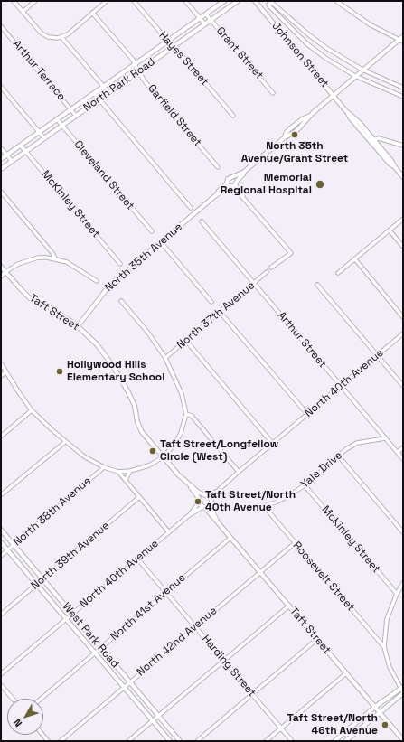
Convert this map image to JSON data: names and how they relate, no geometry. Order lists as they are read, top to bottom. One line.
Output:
{"streets":{"street":["Grant Street","Johnson Street","Hayes Street","Arthur Terrace","North Park Road","Garfield Street","Cleveland Street","McKinley Street","North 35th Avenue","Taft Street","North 37th Avenue","Arthur Street","North 40th Avenue","Yale Drive","North 38th Avenue","North 39th Avenue","Roosevelt Street","North 41st Avenue","West Park Road","North 42nd Avenue","Harding Street"]},"crossings":[["Grant Street","North Park Road"],["Johnson Street","North 35th Avenue"],["Hayes Street","North Park Road"],["Arthur Terrace","North Park Road"],["North Park Road","Garfield Street"],["North Park Road","Cleveland Street"],["North Park Road","McKinley Street"],["McKinley Street","Yale Drive"],["North 35th Avenue","Taft Street"],["Taft Street","North 40th Avenue"],["Taft Street","North 41st Avenue"],["Taft Street","North 42nd Avenue"],["North 37th Avenue","Arthur Street"],["Arthur Street","North 40th Avenue"],["Arthur Street","Yale Drive"],["North 40th Avenue","West Park Road"],["North 40th Avenue","Harding Street"],["Yale Drive","Roosevelt Street"],["North 38th Avenue","West Park Road"],["North 39th Avenue","West Park Road"],["Roosevelt Street","North 42nd Avenue"],["North 41st Avenue","West Park Road"],["North 41st Avenue","Harding Street"],["West Park Road","North 42nd Avenue"],["North 42nd Avenue","Harding Street"]],"places":["North 35th Avenue/Grant Street","Memorial Regional Hospital","Hollywood Hills Elementary School","Taft Street/Longfellow Circle (West)","Taft Street/North 40th Avenue","Taft Street/North 46th Avenue"],"north":"bottom left"}
